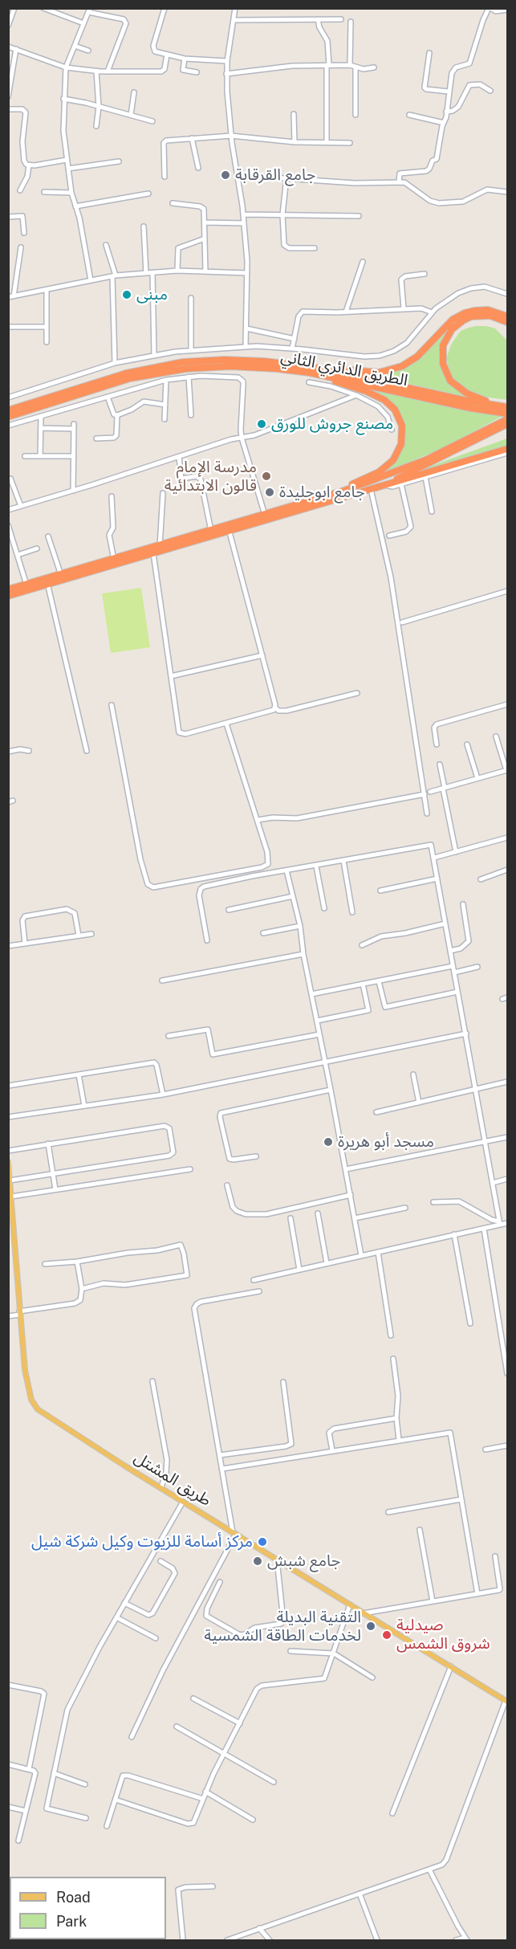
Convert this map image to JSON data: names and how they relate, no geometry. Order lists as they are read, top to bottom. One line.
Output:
{"streets":{"highway":["الطريق الدائري الثاني"],"main road":["طريق المشتل"]},"places":["جامع القرقابة","مبنى","مصنع جروش للورق","مدرسة الإمام قالون الابتدائية","جامع ابوجليدة","مسجد أبو هريرة","مركز أسامة للزيوت وكيل شركة شيل","جامع شبش","التقنية البديلة لخدمات الطاقة الشمسية","صيدلية شروق الشمس"],"legend":["Road","Park"]}
